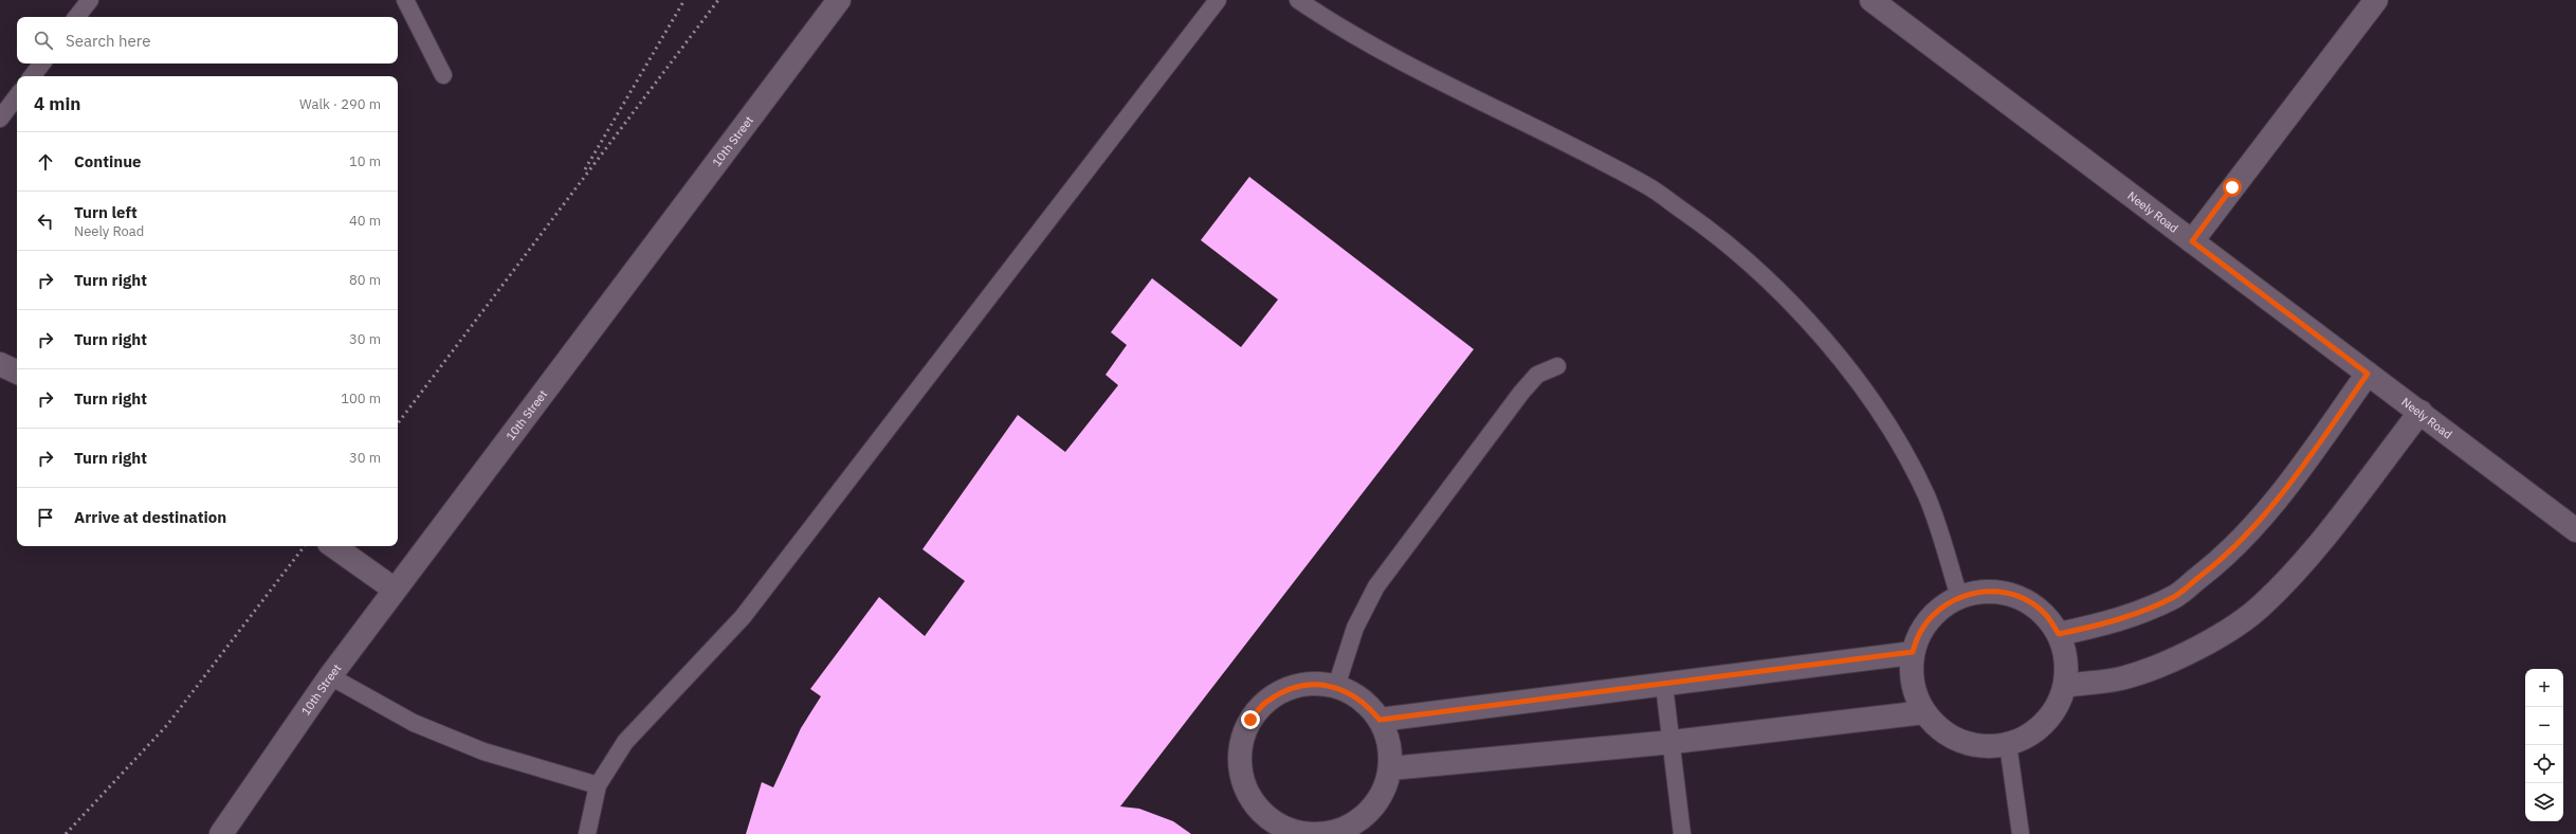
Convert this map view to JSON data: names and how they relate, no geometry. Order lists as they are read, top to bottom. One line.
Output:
{"streets":{"street":["10th Street","Neely Road"]},"page":{"search":"Search here","heading":["4 min","Walk · 290 m"],"list":[["Continue","10 m"],["Turn left","Neely Road","40 m"],["Turn right","80 m"],["Turn right","30 m"],["Turn right","100 m"],["Turn right","30 m"],"Arrive at destination"],"map_buttons":["+","−"]}}
